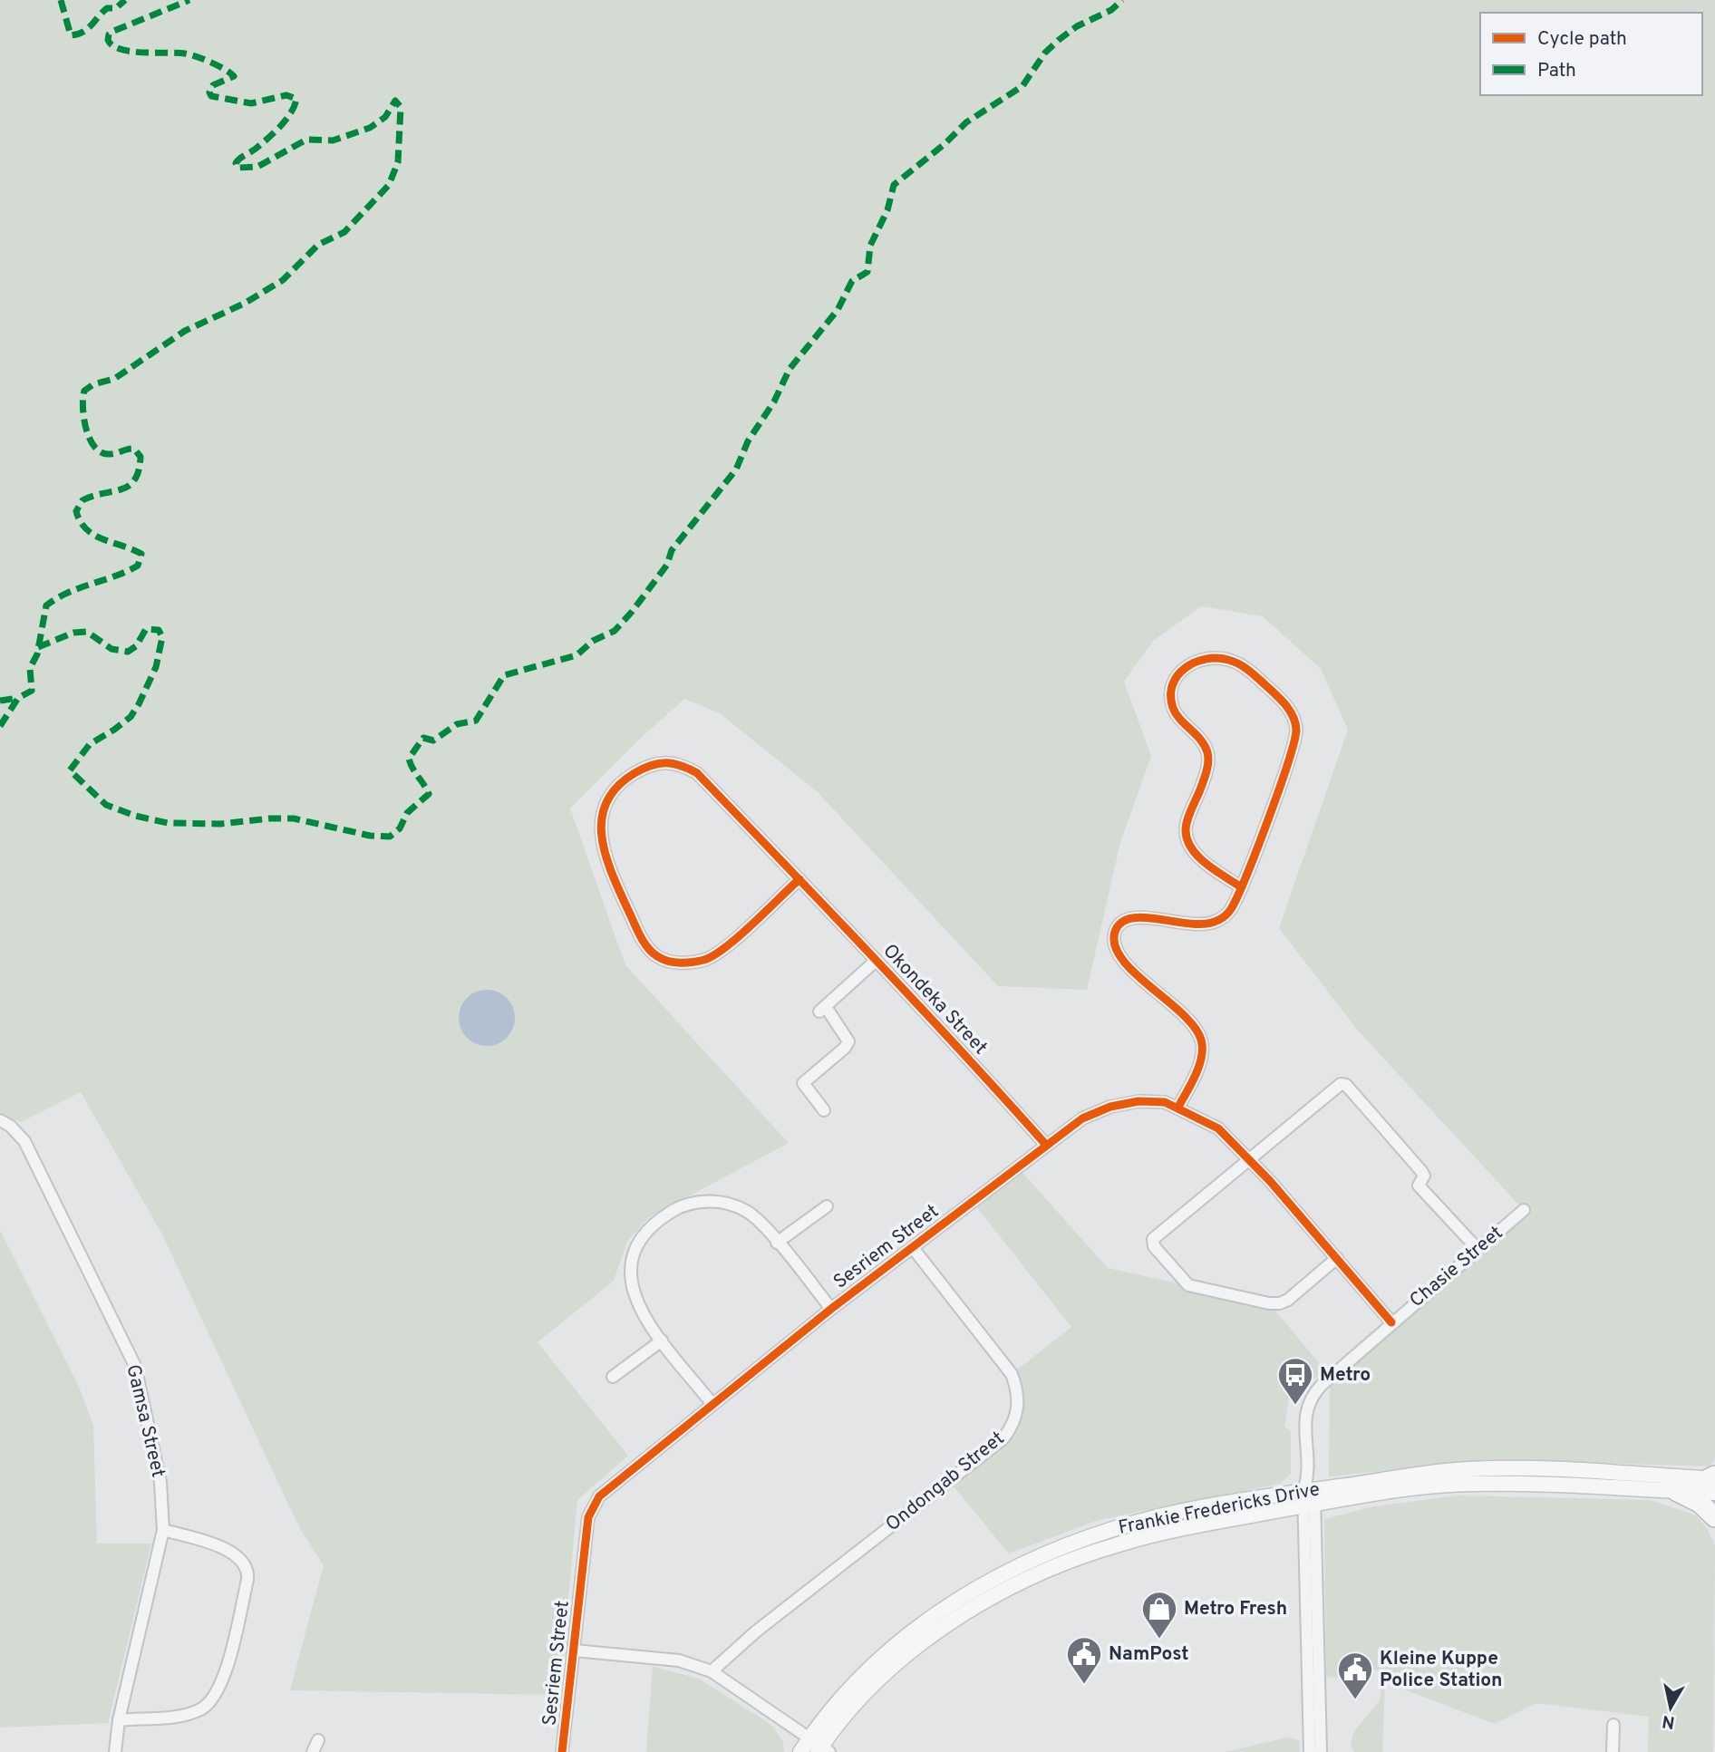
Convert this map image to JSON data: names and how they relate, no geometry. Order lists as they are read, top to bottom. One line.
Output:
{"streets":{"main road":["Frankie Fredericks Drive"],"street":["Okondeka Street","Sesriem Street","Chasie Street","Gamsa Street","Ondongab Street"]},"crossings":[["Okondeka Street","Sesriem Street"],["Sesriem Street","Chasie Street"],["Sesriem Street","Ondongab Street"],["Chasie Street","Frankie Fredericks Drive"]],"places":{"bus stop":["Metro"],"shop":["Metro Fresh"],"public building":["NamPost","Kleine Kuppe Police Station"]},"legend":["Cycle path","Path"],"north":"bottom"}
